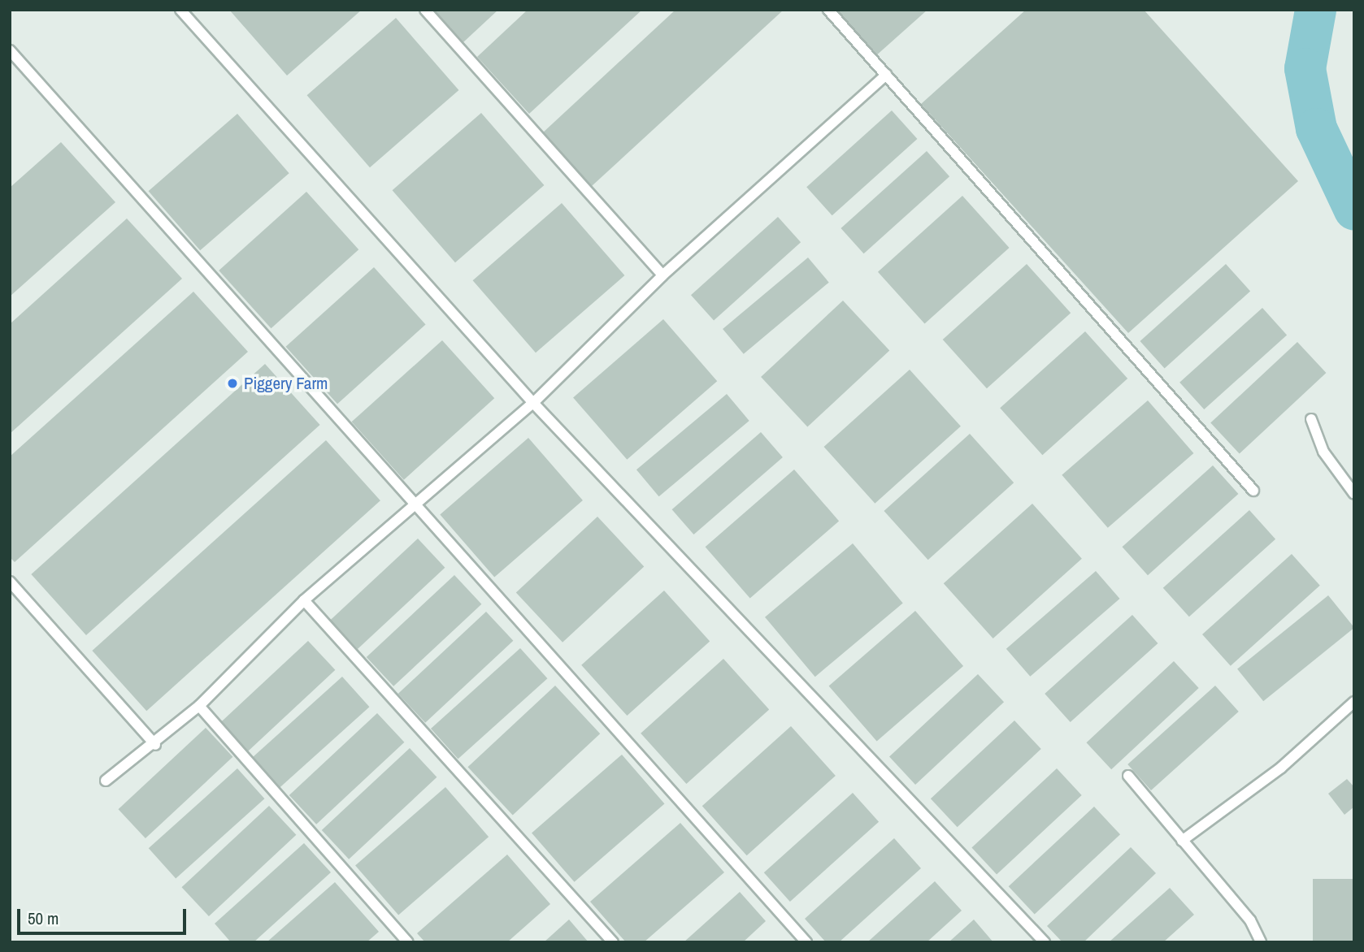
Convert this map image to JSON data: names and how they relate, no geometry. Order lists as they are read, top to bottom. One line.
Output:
{"places":["Piggery Farm"],"scale_bar":"50 m"}
